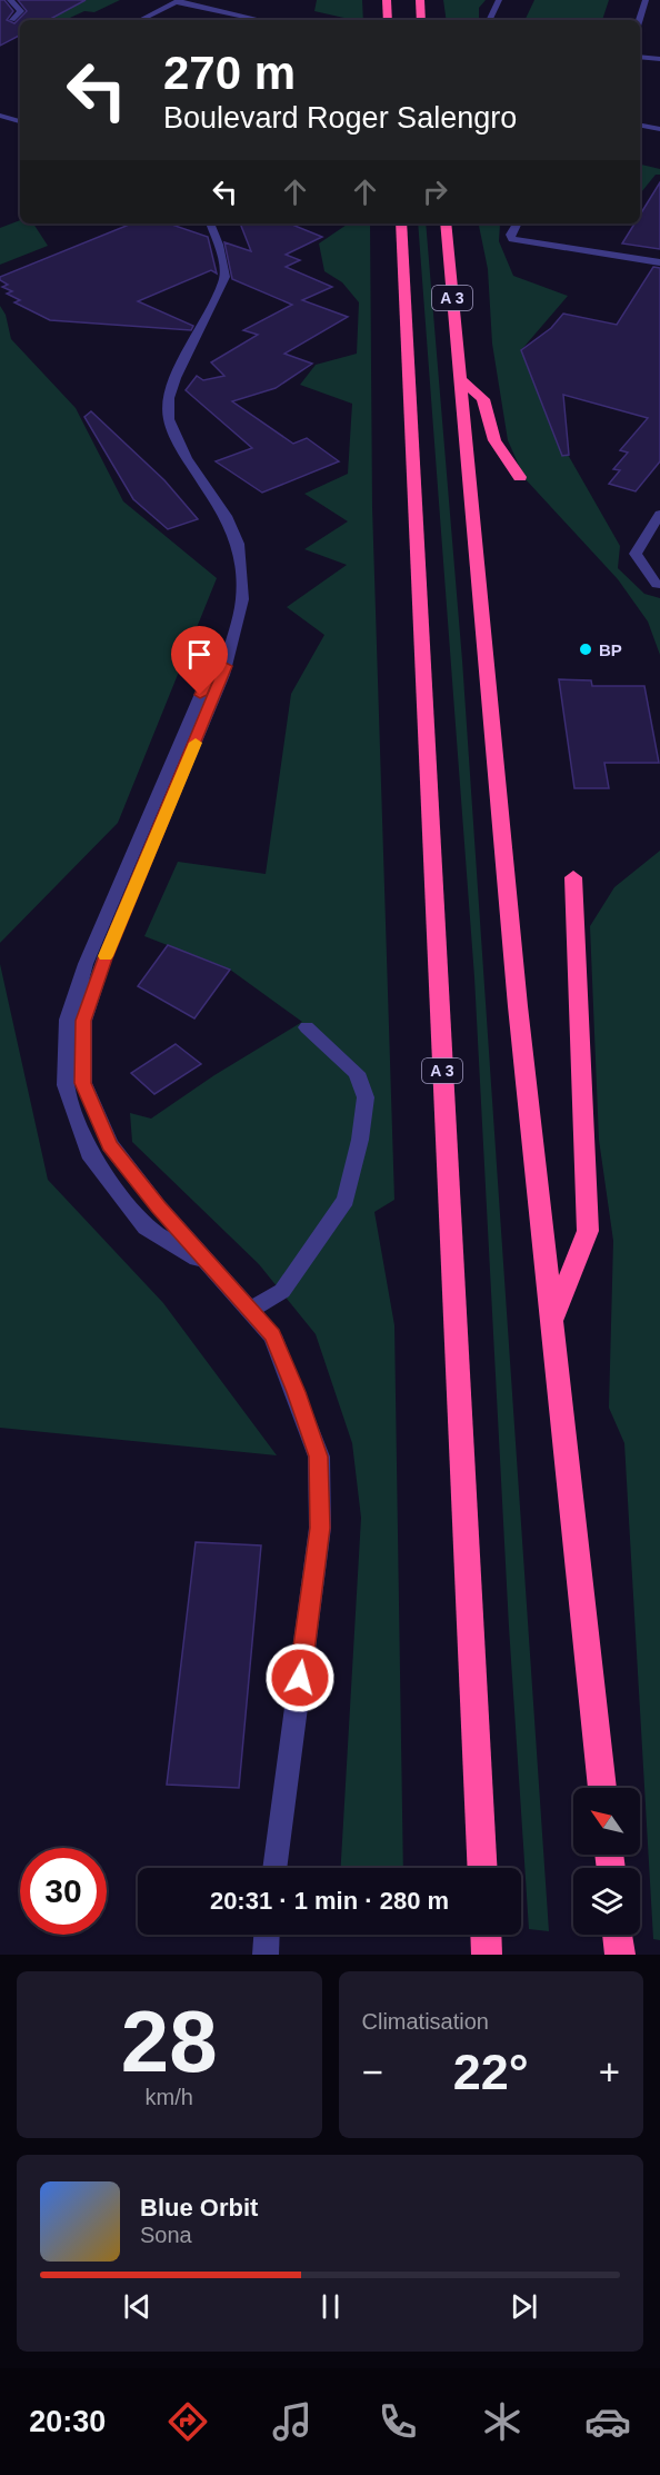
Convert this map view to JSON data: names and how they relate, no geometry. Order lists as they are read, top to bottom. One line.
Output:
{"streets":{"highway":["A 3"]},"places":["BP"],"north":"top left","page":{"turn":["270 m","Boulevard Roger Salengro"],"limit":"30","trip":"20:31 · 1 min · 280 m","tile":[["28","km/h"],"Climatisation"],"heat":["−","22°","+"],"song":["Blue Orbit","Sona"],"tabs":"20:30"}}
